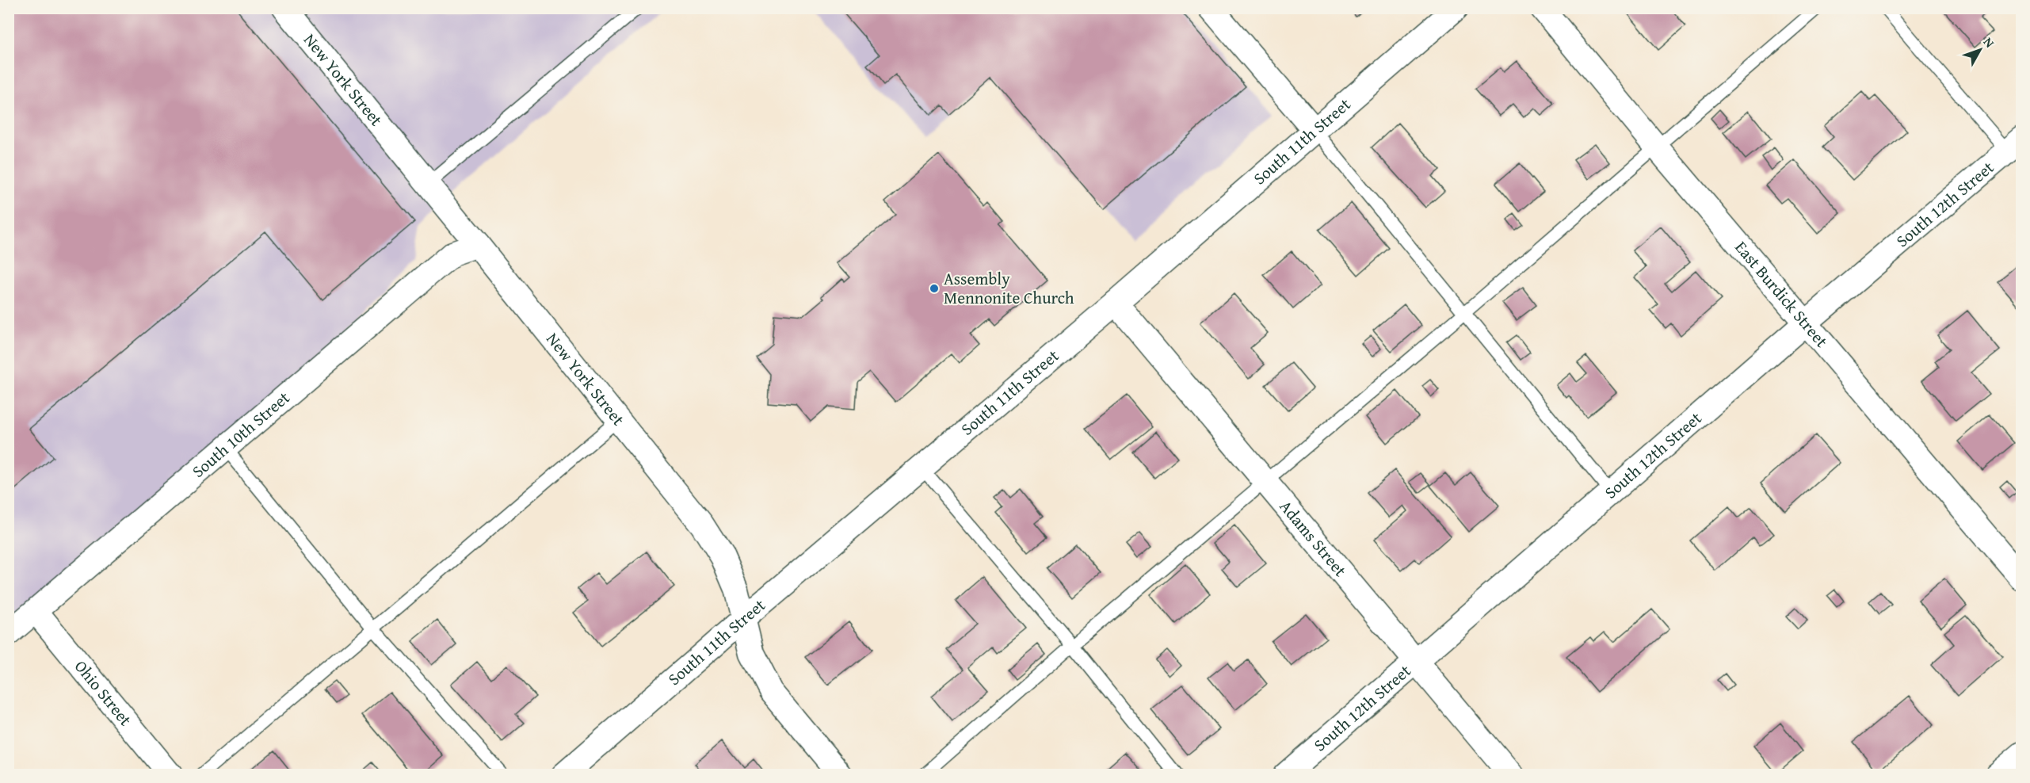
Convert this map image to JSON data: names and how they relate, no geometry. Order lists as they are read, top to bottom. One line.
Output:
{"streets":{"street":["New York Street","South 11th Street","South 12th Street","East Burdick Street","South 10th Street","Adams Street","Ohio Street"]},"crossings":[["New York Street","South 11th Street"],["New York Street","South 10th Street"],["South 11th Street","Adams Street"],["South 12th Street","East Burdick Street"],["South 12th Street","Adams Street"],["South 10th Street","Ohio Street"]],"places":["Assembly Mennonite Church"],"north":"top right"}
